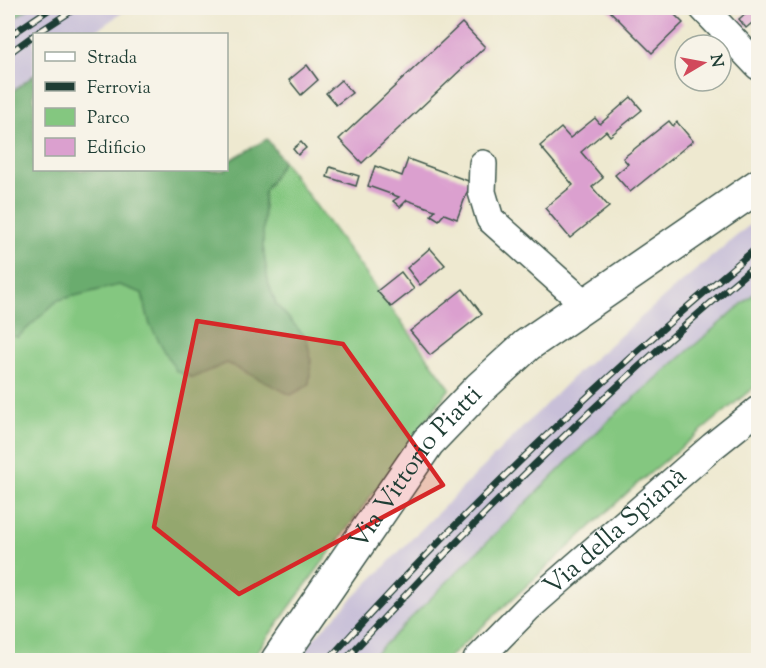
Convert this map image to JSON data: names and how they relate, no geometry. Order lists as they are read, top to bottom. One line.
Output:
{"streets":{"street":["Via Vittorio Piatti","Via della Spianà"]},"legend":["Strada","Ferrovia","Parco","Edificio"],"north":"right"}
